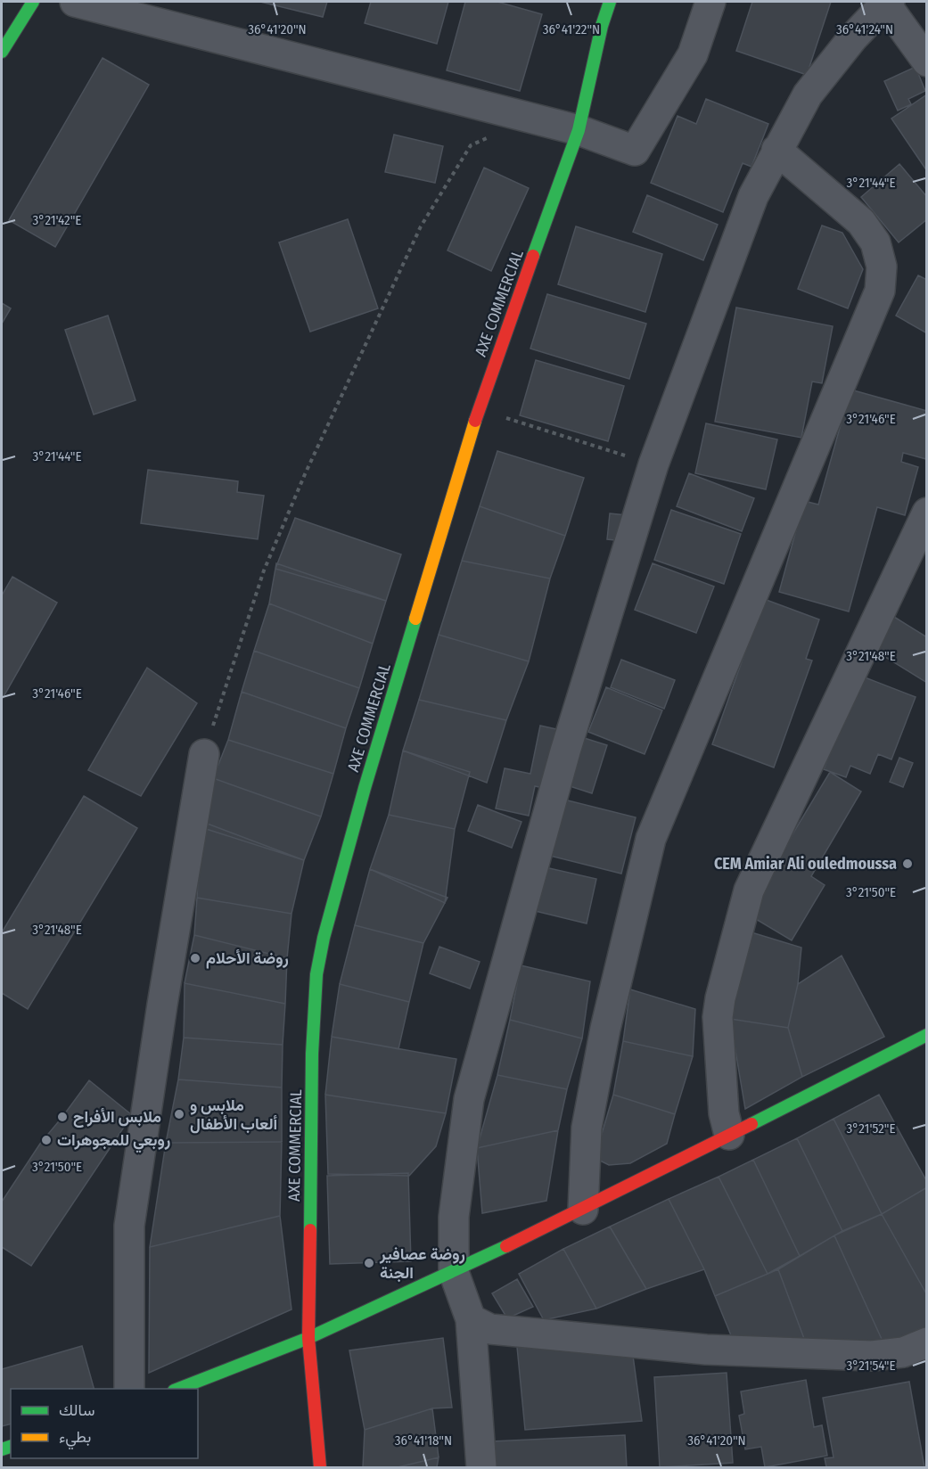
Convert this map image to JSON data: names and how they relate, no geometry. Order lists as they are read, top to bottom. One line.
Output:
{"streets":{"street":["AXE COMMERCIAL"]},"places":["CEM Amiar Ali ouledmoussa","روضة الأحلام","ملابس و ألعاب الأطفال","ملابس الأفراح","روبعي للمجوهرات","روضة عصافير الجنة"],"legend":["سالك","بطيء"],"coordinates":["36°41'20\"N","36°41'22\"N","36°41'24\"N","3°21'44\"E","3°21'42\"E","3°21'46\"E","3°21'48\"E","3°21'50\"E","3°21'52\"E","3°21'54\"E","36°41'18\"N"]}
